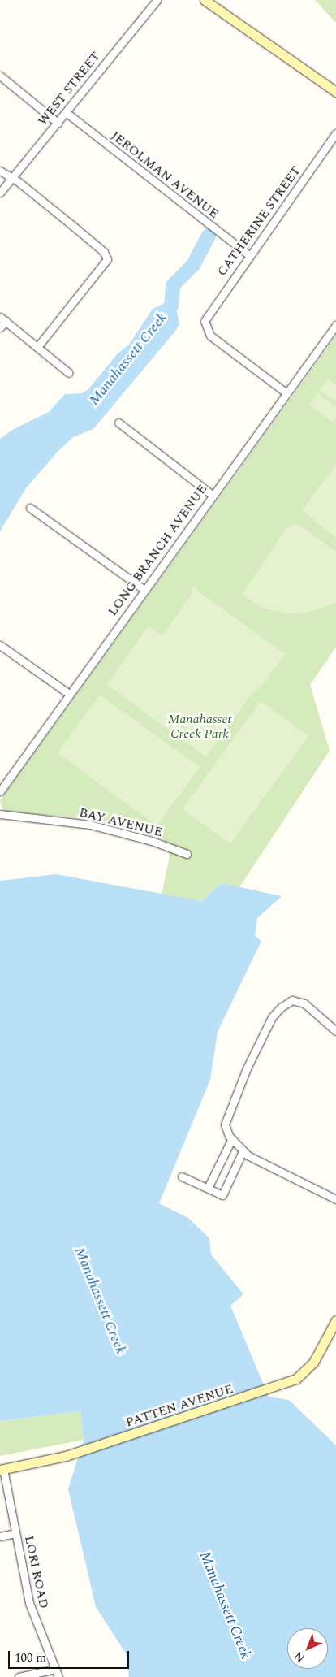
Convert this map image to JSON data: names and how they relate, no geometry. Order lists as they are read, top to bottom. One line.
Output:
{"streets":{"street":["WEST STREET","JEROLMAN AVENUE","CATHERINE STREET","LONG BRANCH AVENUE","BAY AVENUE","PATTEN AVENUE","LORI ROAD"]},"crossings":[["WEST STREET","JEROLMAN AVENUE"],["JEROLMAN AVENUE","CATHERINE STREET"],["CATHERINE STREET","LONG BRANCH AVENUE"],["PATTEN AVENUE","LORI ROAD"]],"water":["Manahassett Creek"],"parks":["Manahasset Creek Park"],"scale_bar":"100 m","north":"bottom left"}
